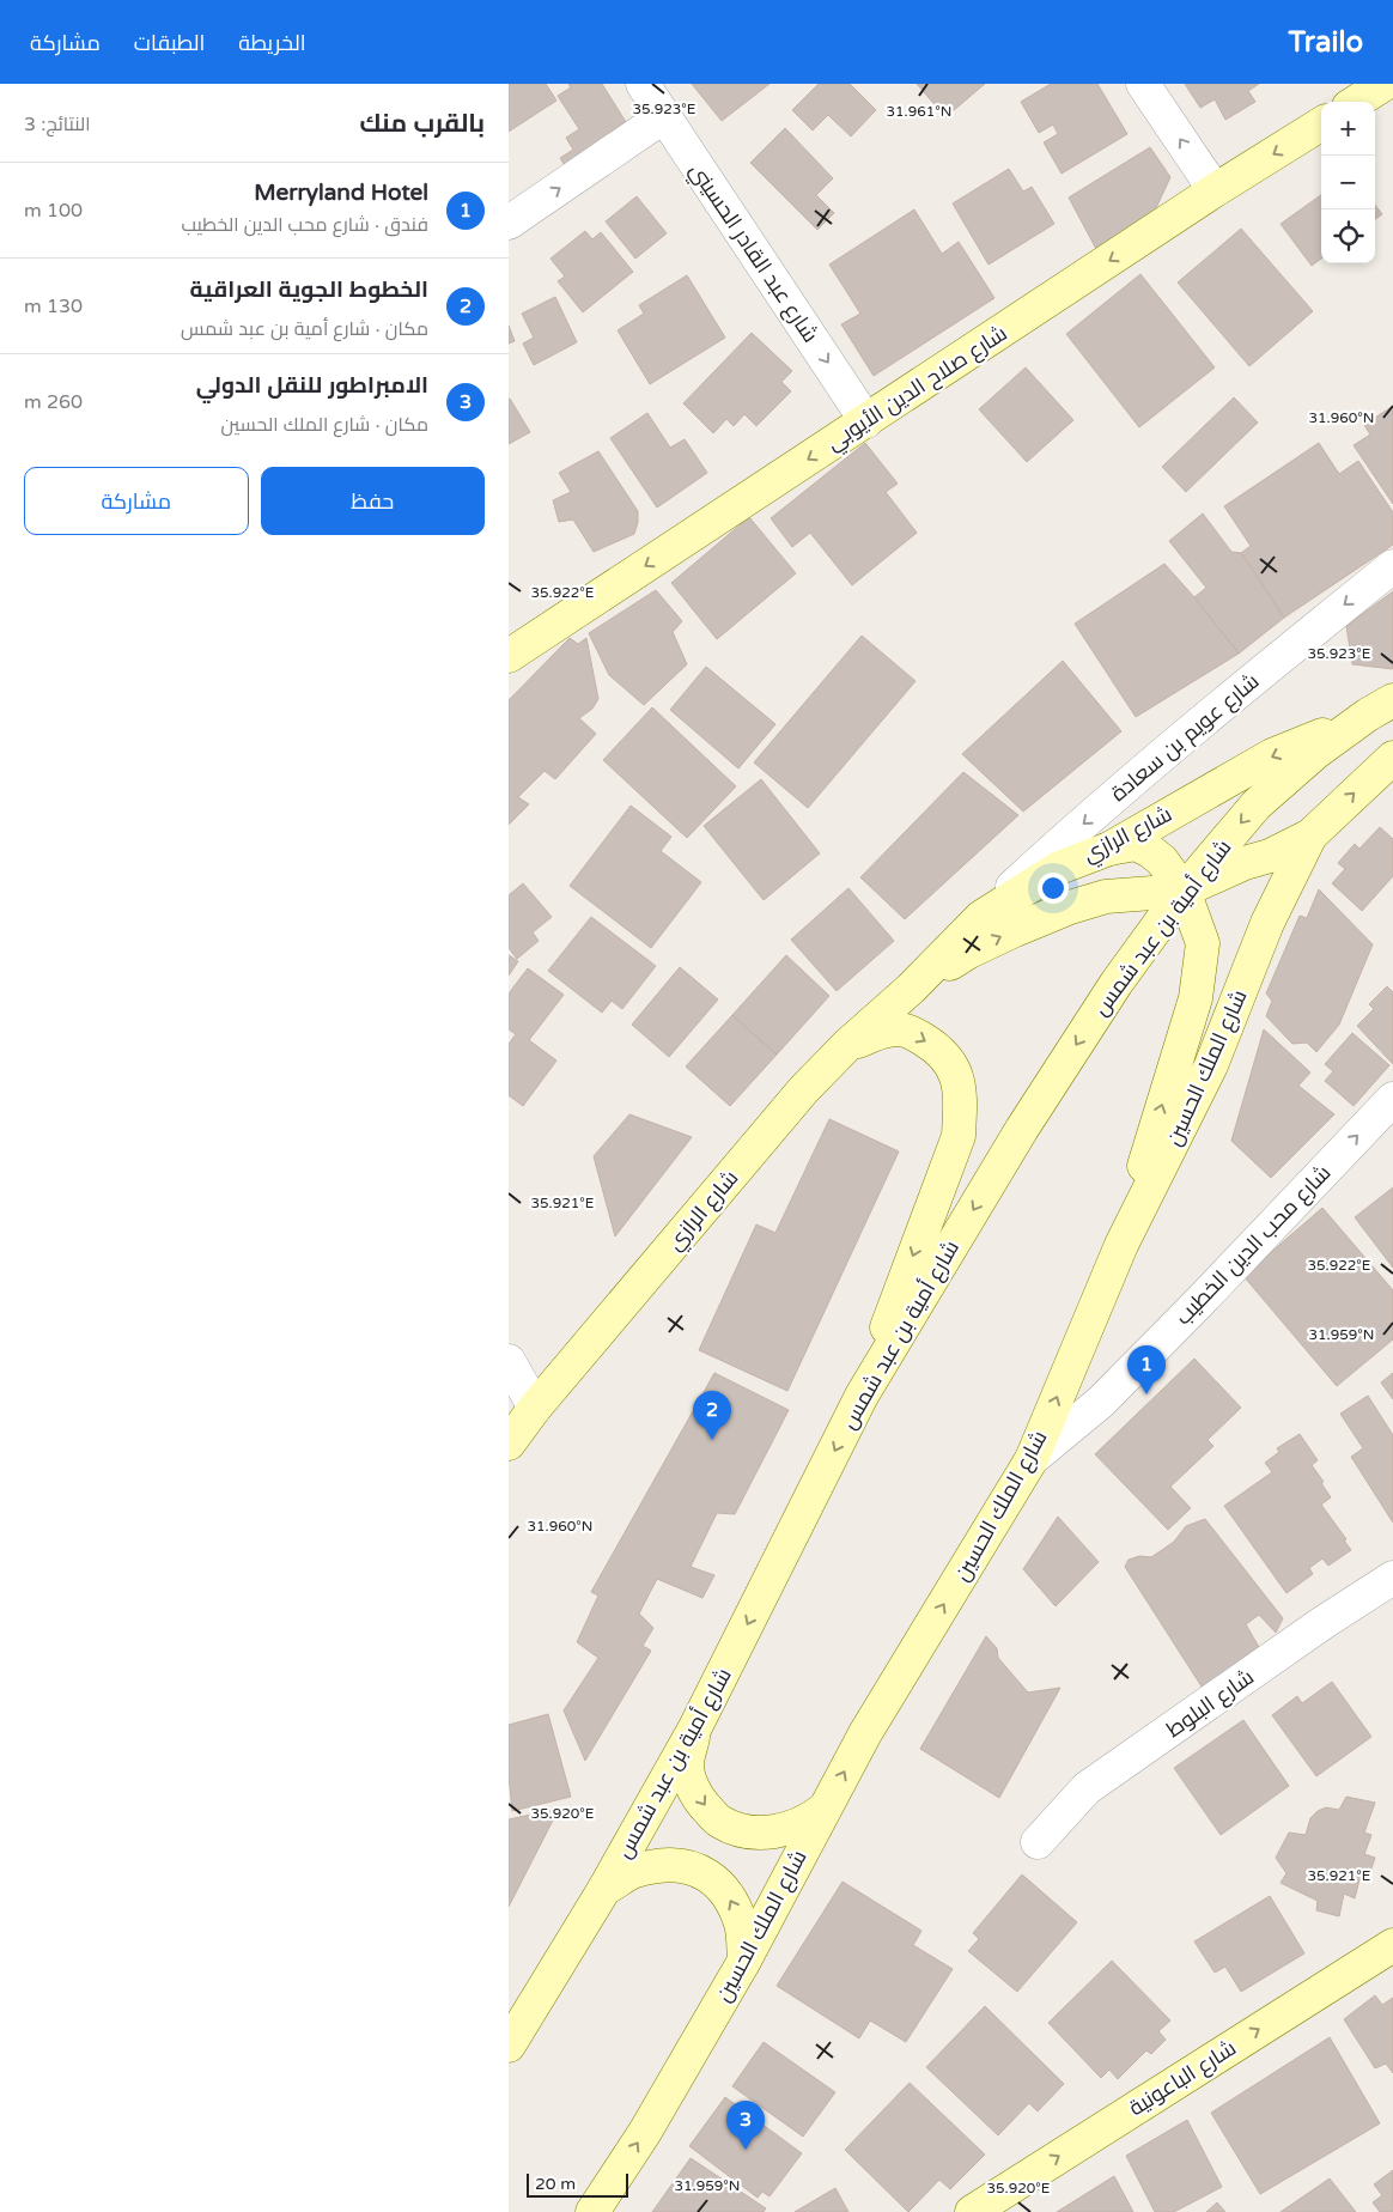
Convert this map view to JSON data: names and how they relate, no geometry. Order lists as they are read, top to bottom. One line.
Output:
{"streets":{"main road":["شارع صلاح الدين الأيوبي","شارع الرازي","شارع أمية بن عبد شمس","شارع الملك الحسين","شارع الباعونية"],"street":["شارع عبد القادر الحسيني","شارع عويم بن سعادة","شارع محب الدين الخطيب","شارع البلوط"]},"crossings":[["شارع عبد القادر الحسيني","شارع صلاح الدين الأيوبي"],["شارع عويم بن سعادة","شارع الرازي"],["شارع الرازي","شارع أمية بن عبد شمس"],["شارع الرازي","شارع الملك الحسين"],["شارع الملك الحسين","شارع محب الدين الخطيب"]],"one_way":["شارع عبد القادر الحسيني","شارع صلاح الدين الأيوبي","شارع عويم بن سعادة","شارع أمية بن عبد شمس","شارع الملك الحسين","شارع محب الدين الخطيب","شارع الباعونية"],"scale_bar":"20 m","page":{"header":"Trailo","nav":["الخريطة","الطبقات","مشاركة"],"heading":["بالقرب منك","النتائج: 3"],"map_buttons":["+","−"],"list":[{"mark":"1","name":"Merryland Hotel","note":"فندق · شارع محب الدين الخطيب","value":"100 m"},{"mark":"2","name":"الخطوط الجوية العراقية","note":"مكان · شارع أمية بن عبد شمس","value":"130 m"},{"mark":"3","name":"الامبراطور للنقل الدولي","note":"مكان · شارع الملك الحسين","value":"260 m"}],"buttons":["حفظ","مشاركة"],"pins":["1","2","3"],"scale":"20 m"},"coordinates":["35.923°E","31.961°N","31.960°N","35.922°E","35.921°E","31.959°N","35.920°E"]}
